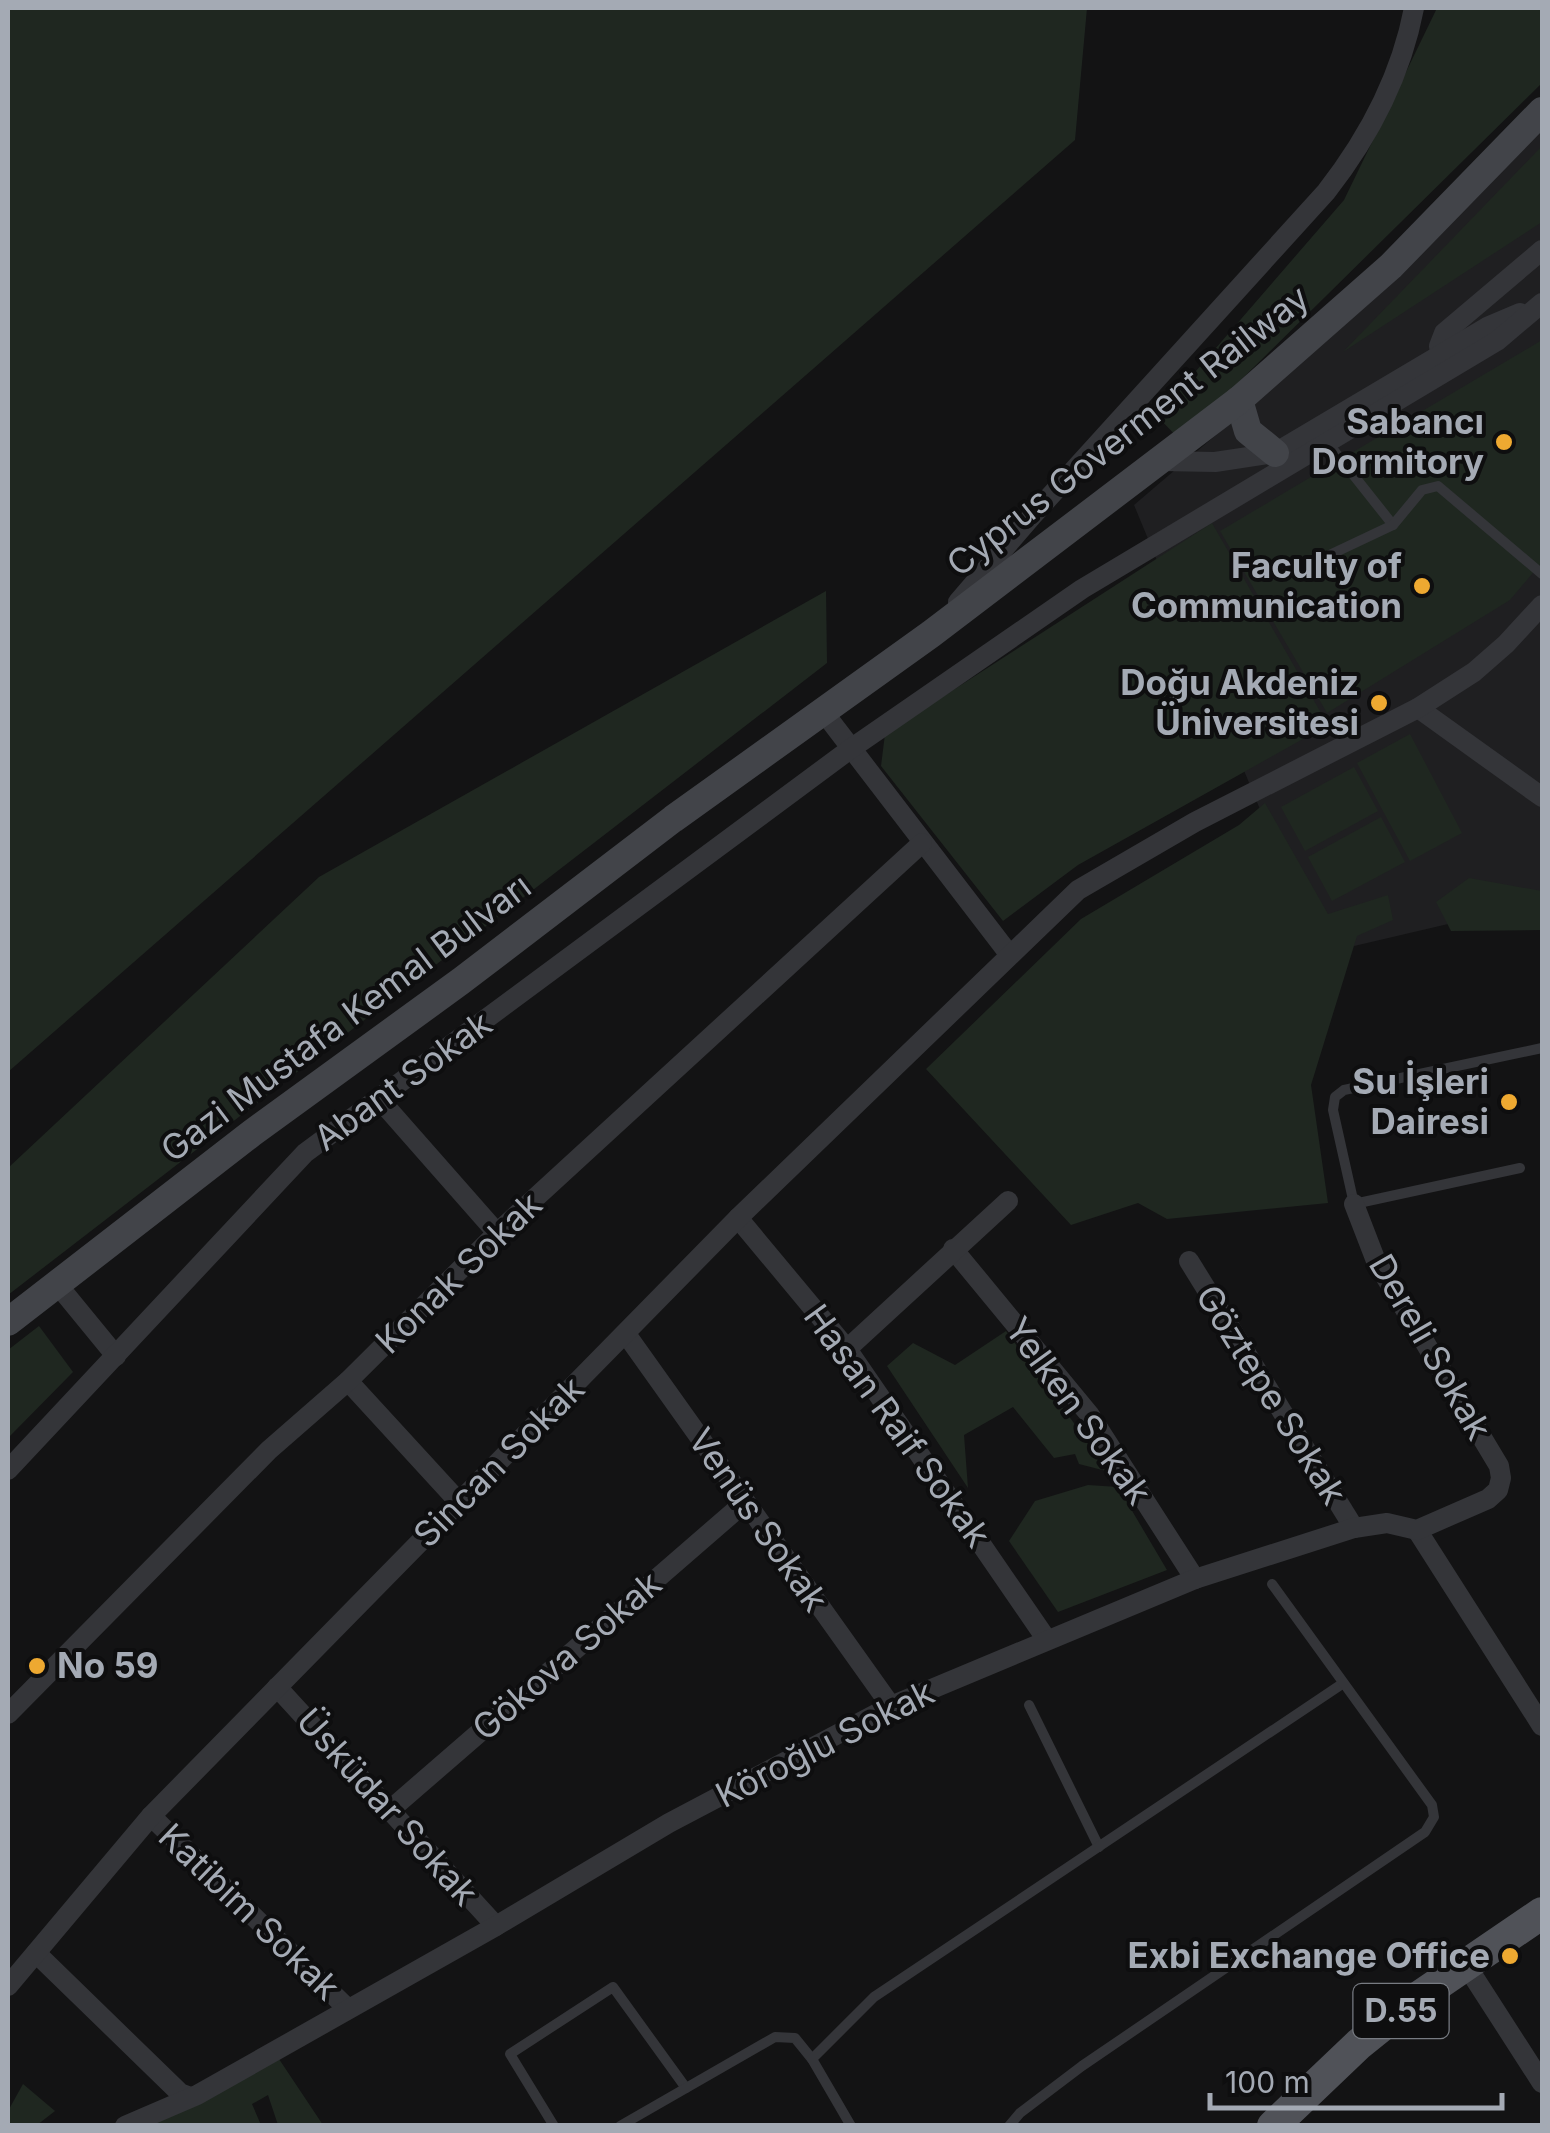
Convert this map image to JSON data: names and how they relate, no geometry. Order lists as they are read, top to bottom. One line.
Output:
{"streets":{"main road":["Cyprus Goverment Railway","Gazi Mustafa Kemal Bulvarı","D.55"],"street":["Abant Sokak","Konak Sokak","Dereli Sokak","Göztepe Sokak","Yelken Sokak","Hasan Raif Sokak","Sincan Sokak","Venüs Sokak","Gökova Sokak","Köroğlu Sokak","Üsküdar Sokak","Katibim Sokak"]},"crossings":[["Cyprus Goverment Railway","Gazi Mustafa Kemal Bulvarı"],["Dereli Sokak","Köroğlu Sokak"],["Göztepe Sokak","Köroğlu Sokak"],["Yelken Sokak","Köroğlu Sokak"],["Hasan Raif Sokak","Sincan Sokak"],["Hasan Raif Sokak","Köroğlu Sokak"],["Sincan Sokak","Venüs Sokak"],["Sincan Sokak","Üsküdar Sokak"],["Sincan Sokak","Katibim Sokak"],["Venüs Sokak","Gökova Sokak"],["Venüs Sokak","Köroğlu Sokak"],["Gökova Sokak","Üsküdar Sokak"],["Köroğlu Sokak","Üsküdar Sokak"],["Köroğlu Sokak","Katibim Sokak"]],"places":["Sabancı Dormitory","Faculty of Communication","Doğu Akdeniz Üniversitesi","Su İşleri Dairesi","No 59","Exbi Exchange Office"],"scale_bar":"100 m"}
